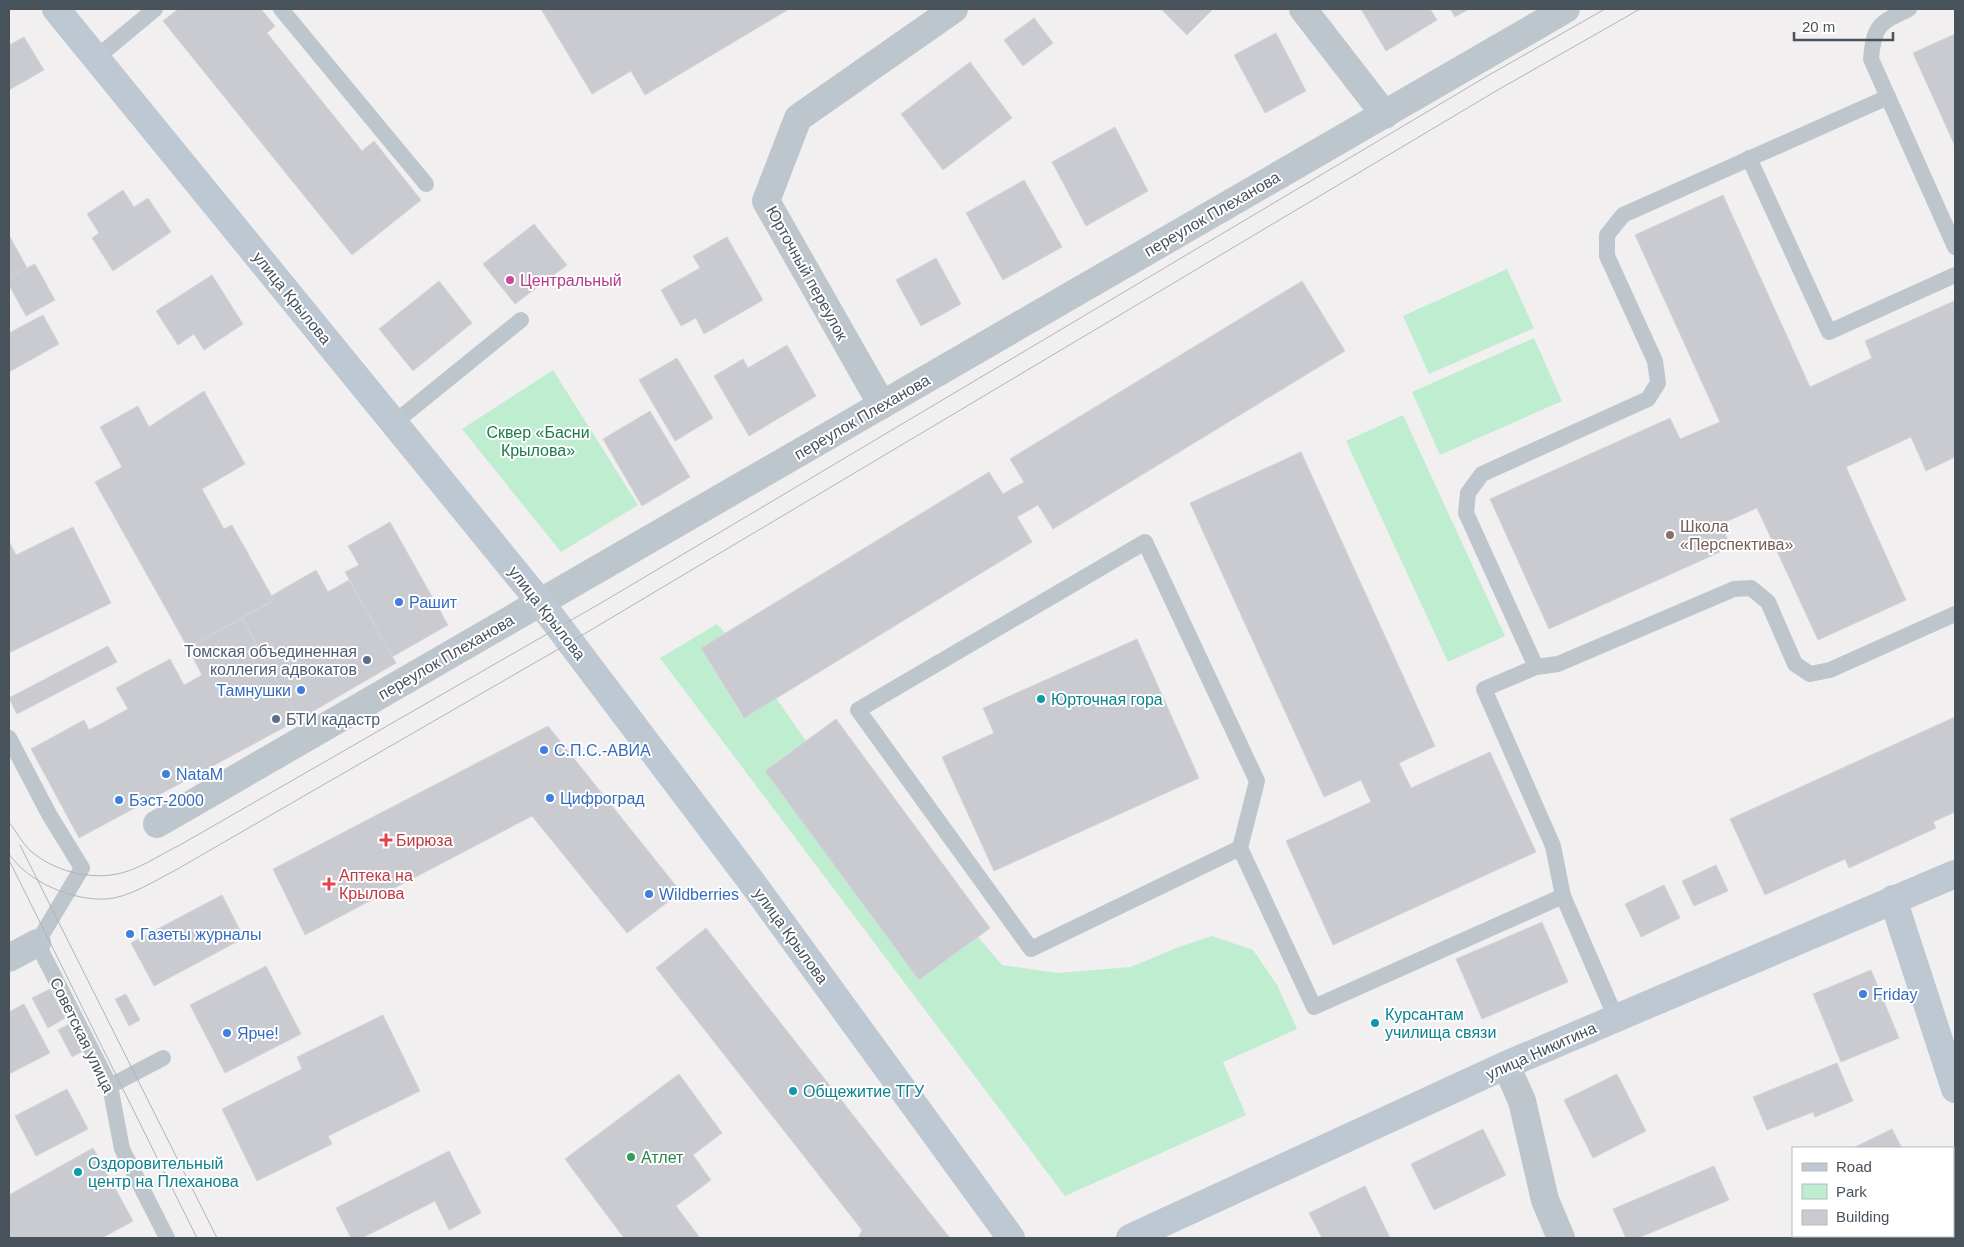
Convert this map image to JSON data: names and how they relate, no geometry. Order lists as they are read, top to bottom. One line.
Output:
{"streets":{"main road":["улица Крылова","улица Никитина"],"street":["переулок Плеханова","Юрточный переулок"],"lane":["Советская улица"]},"crossings":[["переулок Плеханова","Юрточный переулок"],["переулок Плеханова","улица Крылова"]],"parks":["Сквер «Басни Крылова»"],"places":{"other":["Центральный","Школа «Перспектива»","Рашит","Томская объединенная коллегия адвокатов","Тамнушки","Юрточная гора","БТИ кадастр","С.П.С.-АВИА","NataM","Цифроград","Бэст-2000","Wildberries","Газеты журналы","Friday","Курсантам училища связи","Ярче!","Общежитие ТГУ","Атлет","Оздоровительный центр на Плеханова"],"health":["Бирюза","Аптека на Крылова"]},"legend":["Road","Park","Building"],"scale_bar":"20 m"}
